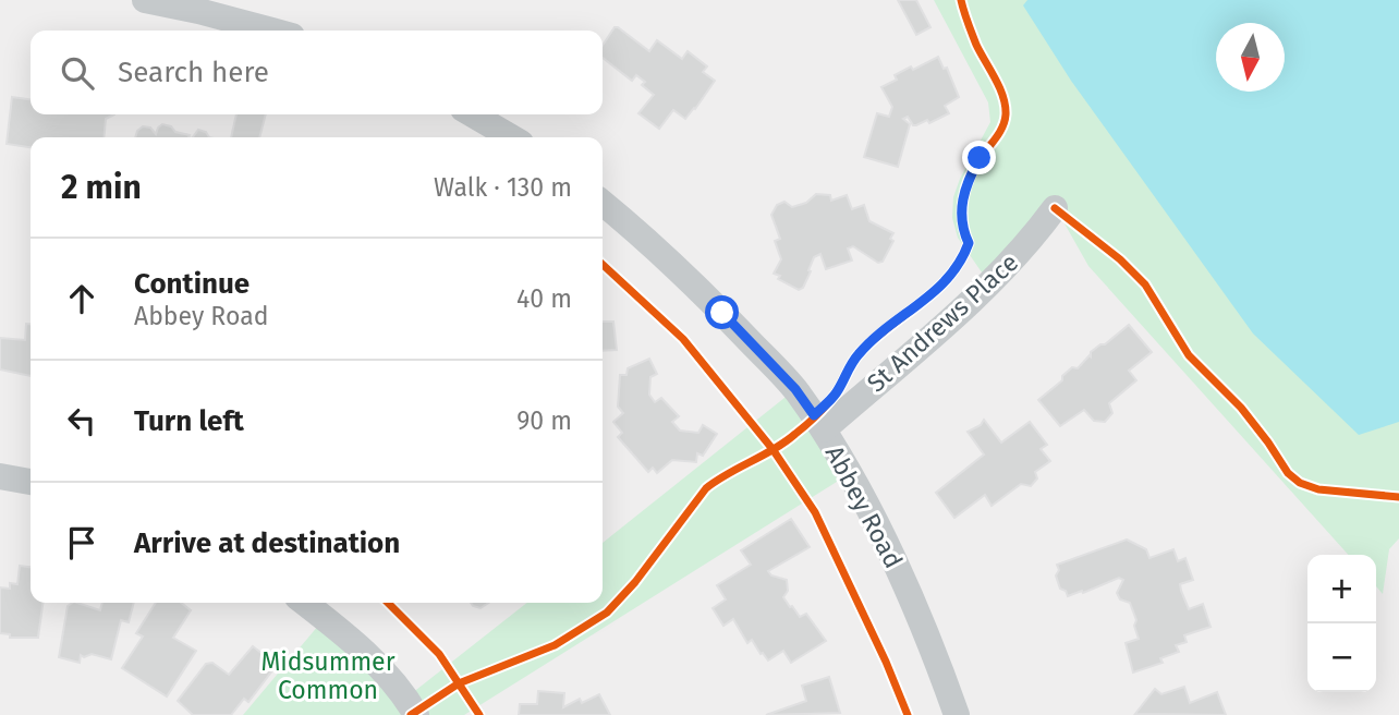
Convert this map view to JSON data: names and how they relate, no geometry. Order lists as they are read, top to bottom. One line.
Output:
{"streets":{"street":["St Andrews Place","Abbey Road"]},"crossings":[["St Andrews Place","Abbey Road"]],"parks":["Midsummer Common"],"north":"bottom","page":{"search":"Search here","heading":["2 min","Walk · 130 m"],"list":[["Continue","Abbey Road","40 m"],["Turn left","90 m"],"Arrive at destination"],"map_buttons":["+","−"]}}
